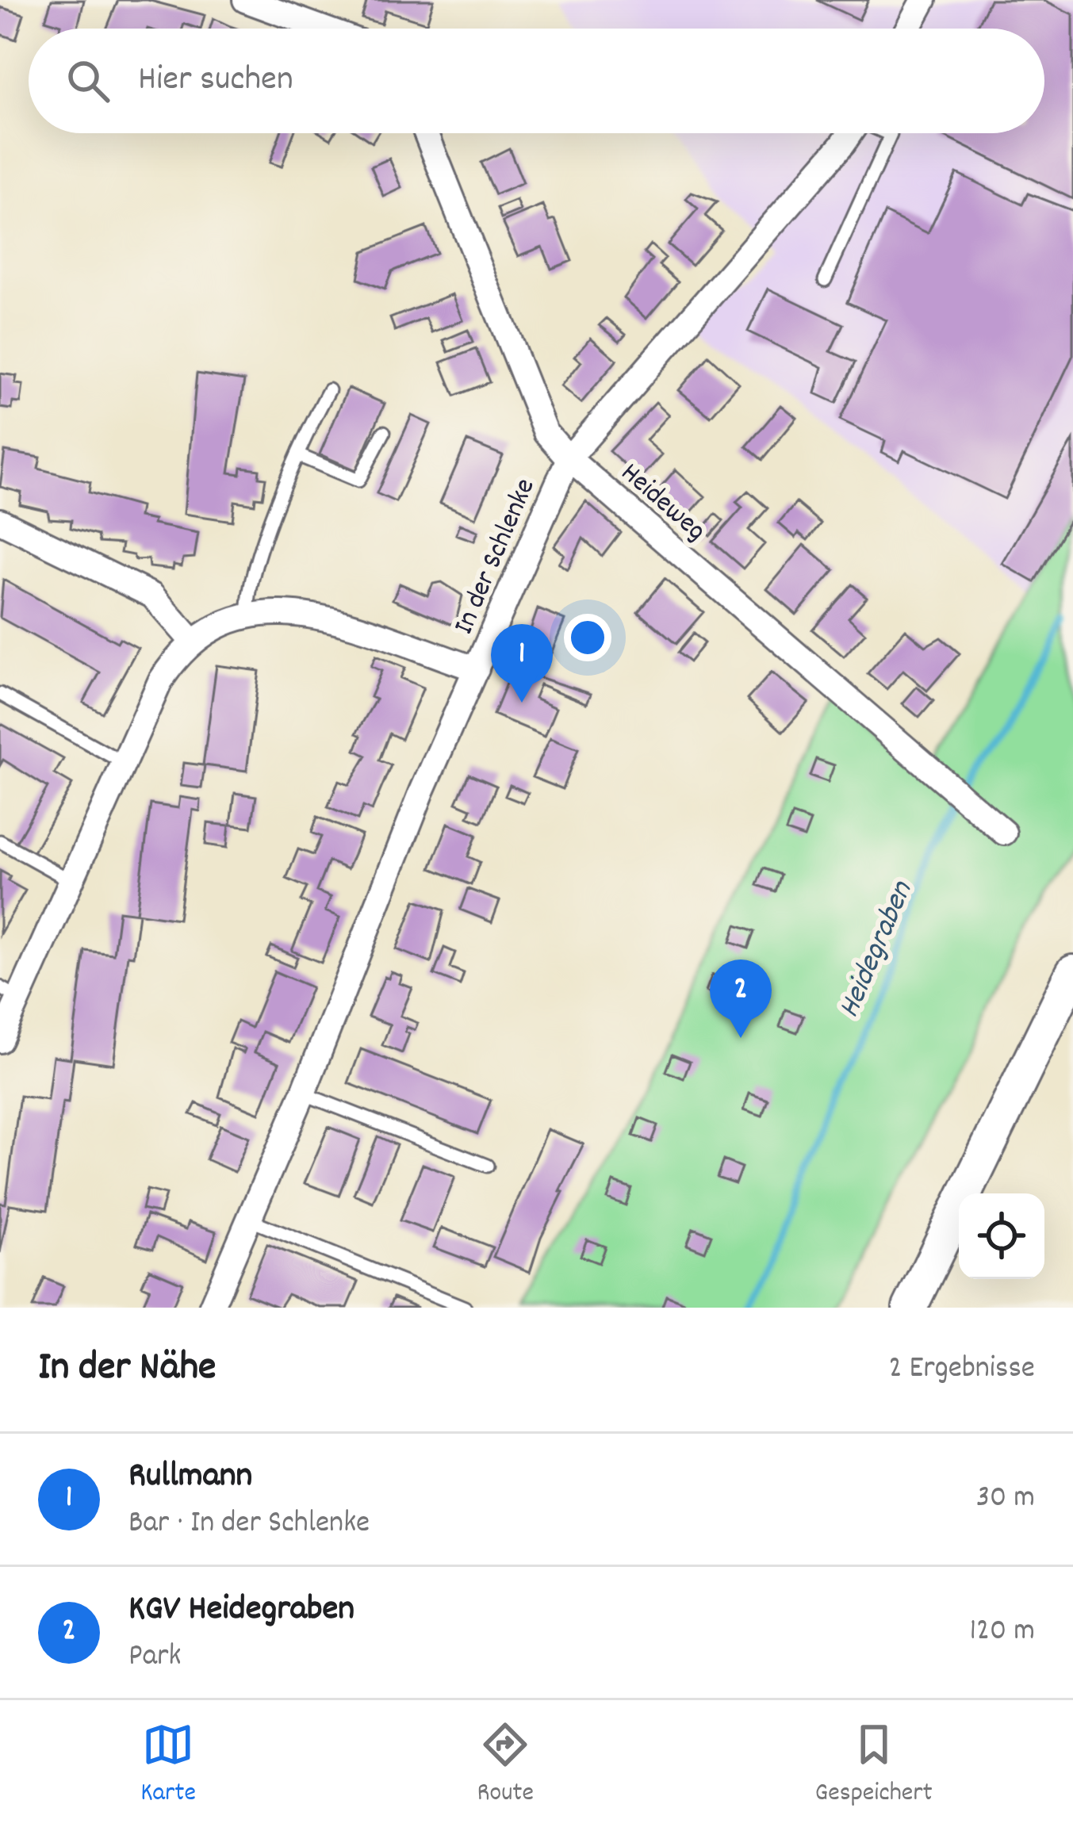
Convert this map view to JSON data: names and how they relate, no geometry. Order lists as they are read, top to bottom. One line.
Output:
{"streets":{"street":["Heideweg","In der Schlenke"]},"crossings":[["Heideweg","In der Schlenke"]],"water":["Heidegraben"],"page":{"search":"Hier suchen","pins":["1","2"],"heading":["In der Nähe","2 Ergebnisse"],"list":[{"mark":"1","name":"Rullmann","note":"Bar · In der Schlenke","value":"30 m"},{"mark":"2","name":"KGV Heidegraben","note":"Park","value":"120 m"}],"nav":["Karte","Route","Gespeichert"]}}
